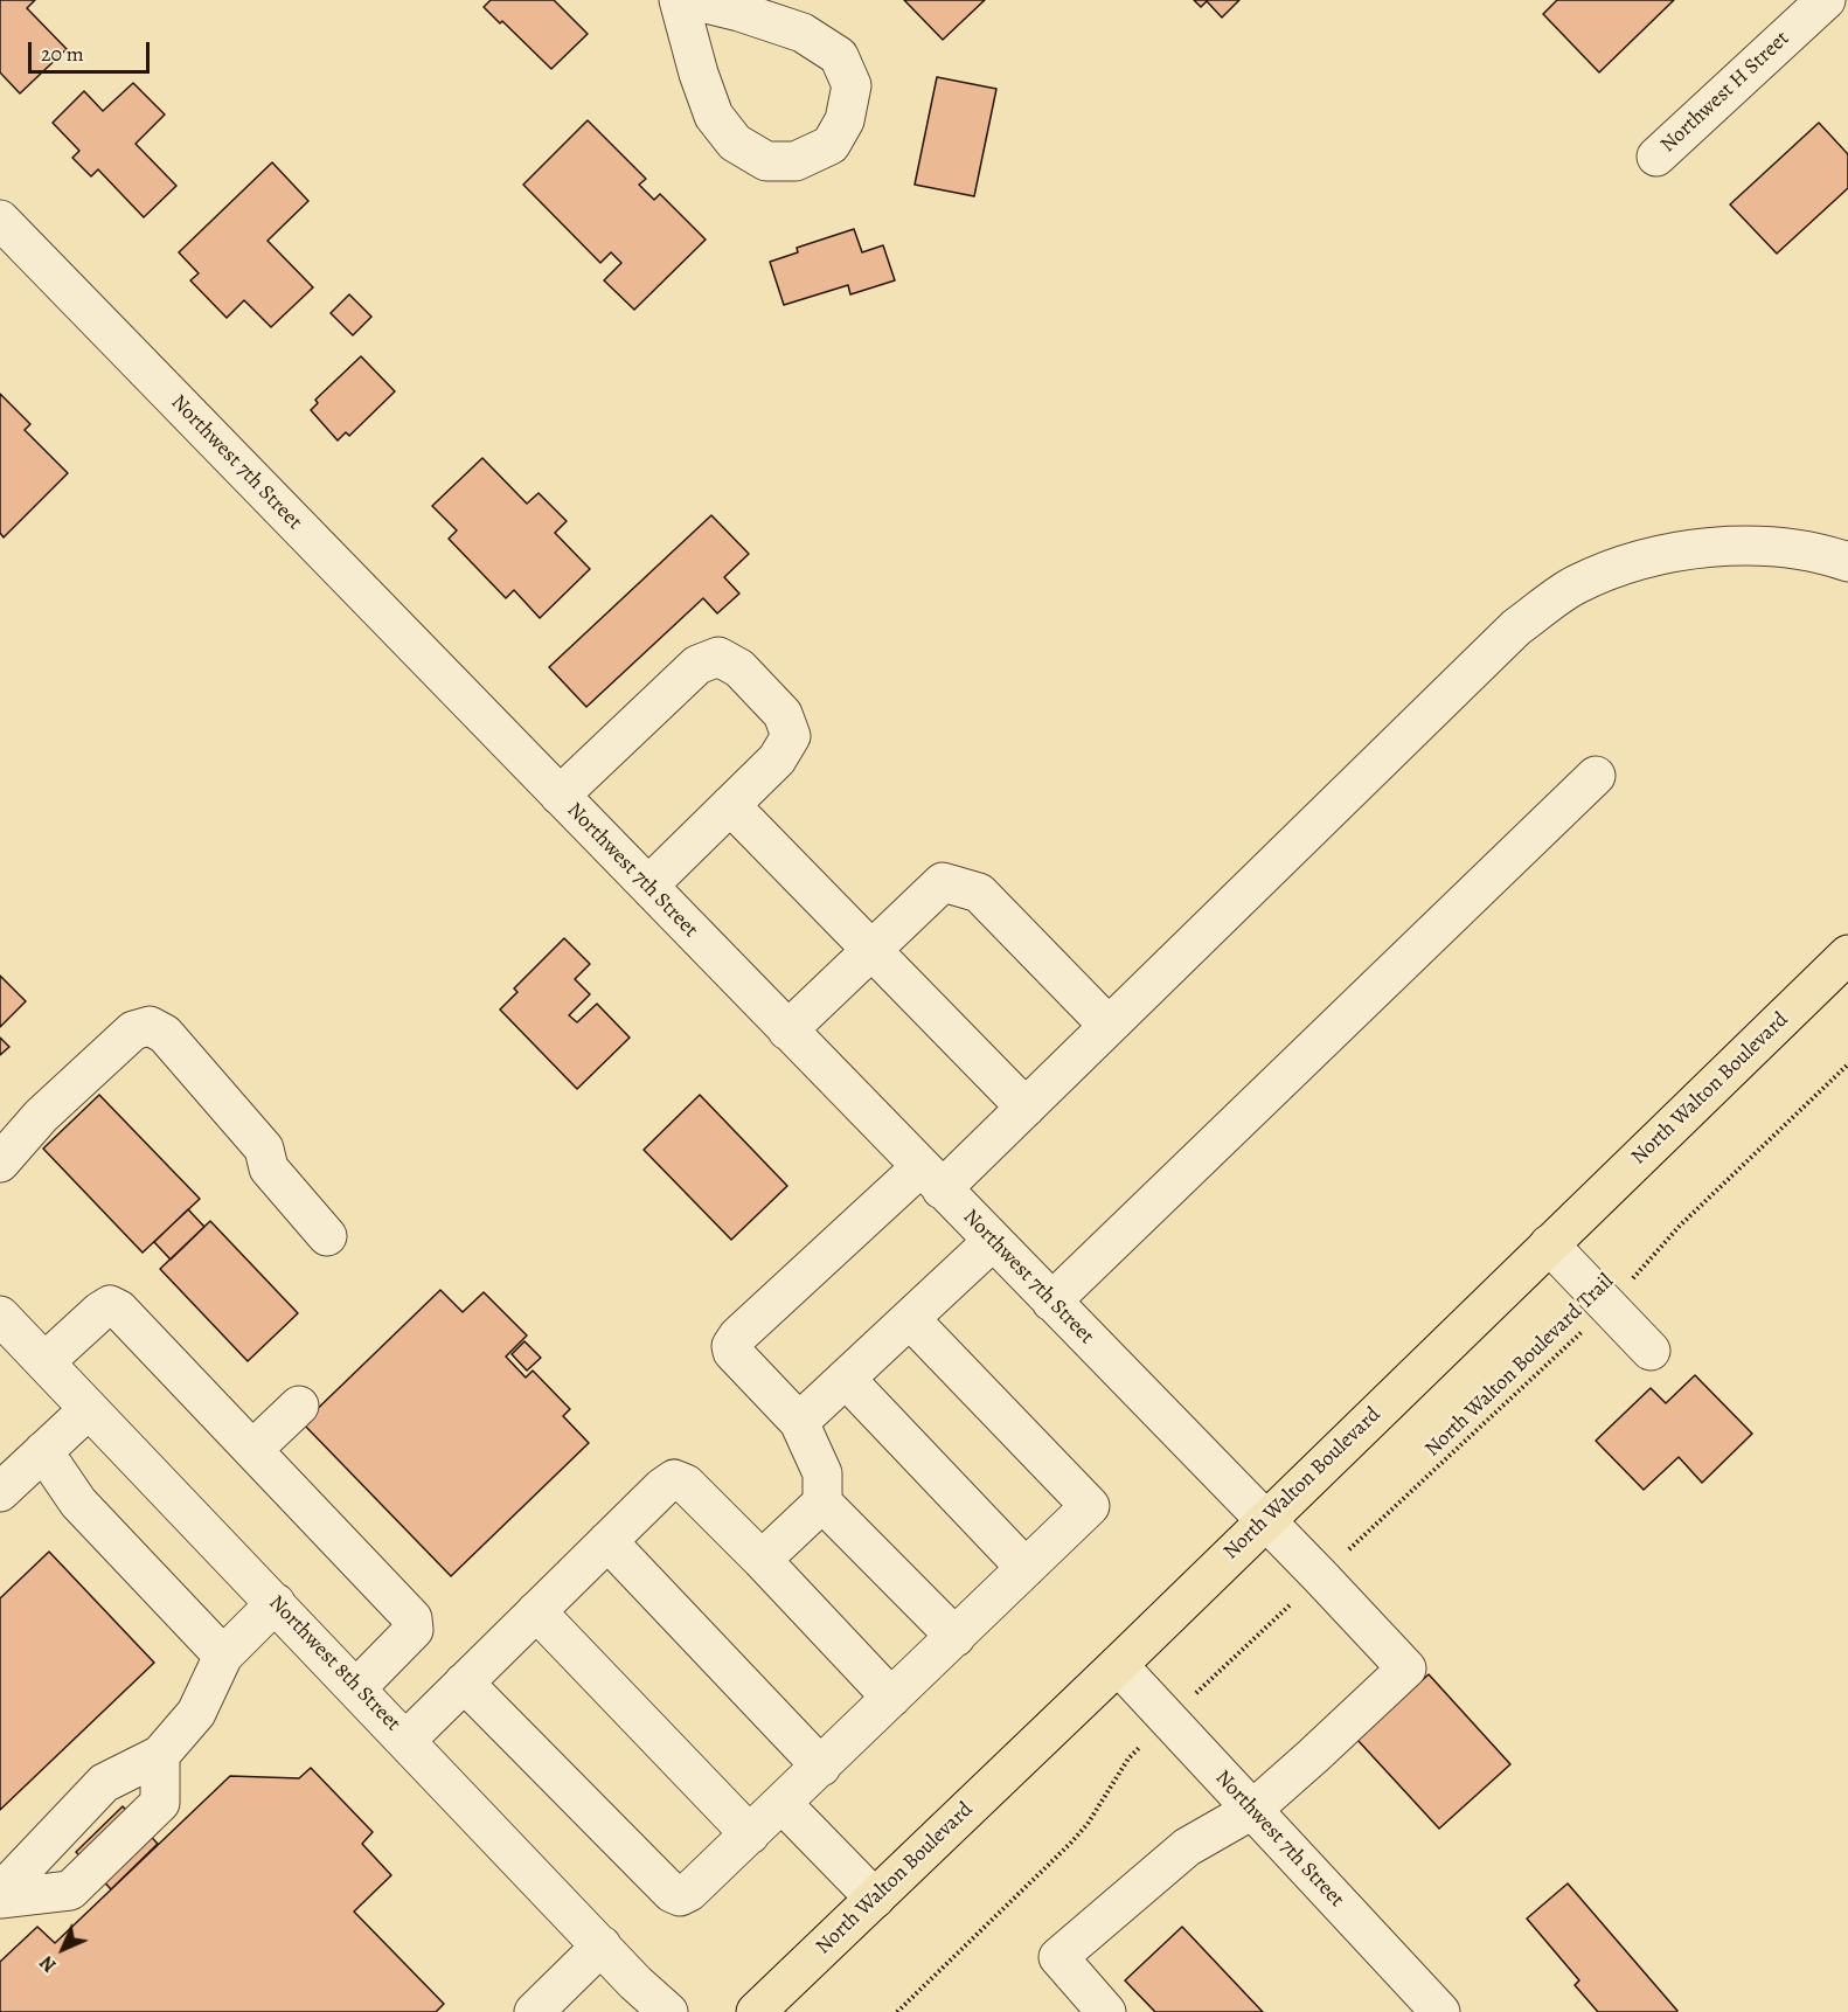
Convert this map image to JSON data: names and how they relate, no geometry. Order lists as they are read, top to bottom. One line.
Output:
{"streets":{"main road":["North Walton Boulevard"],"street":["Northwest H Street","Northwest 7th Street","Northwest 8th Street"],"path":["North Walton Boulevard Trail"]},"crossings":[["Northwest 7th Street","North Walton Boulevard"],["Northwest 7th Street","North Walton Boulevard Trail"]],"scale_bar":"20 m","north":"bottom left"}
